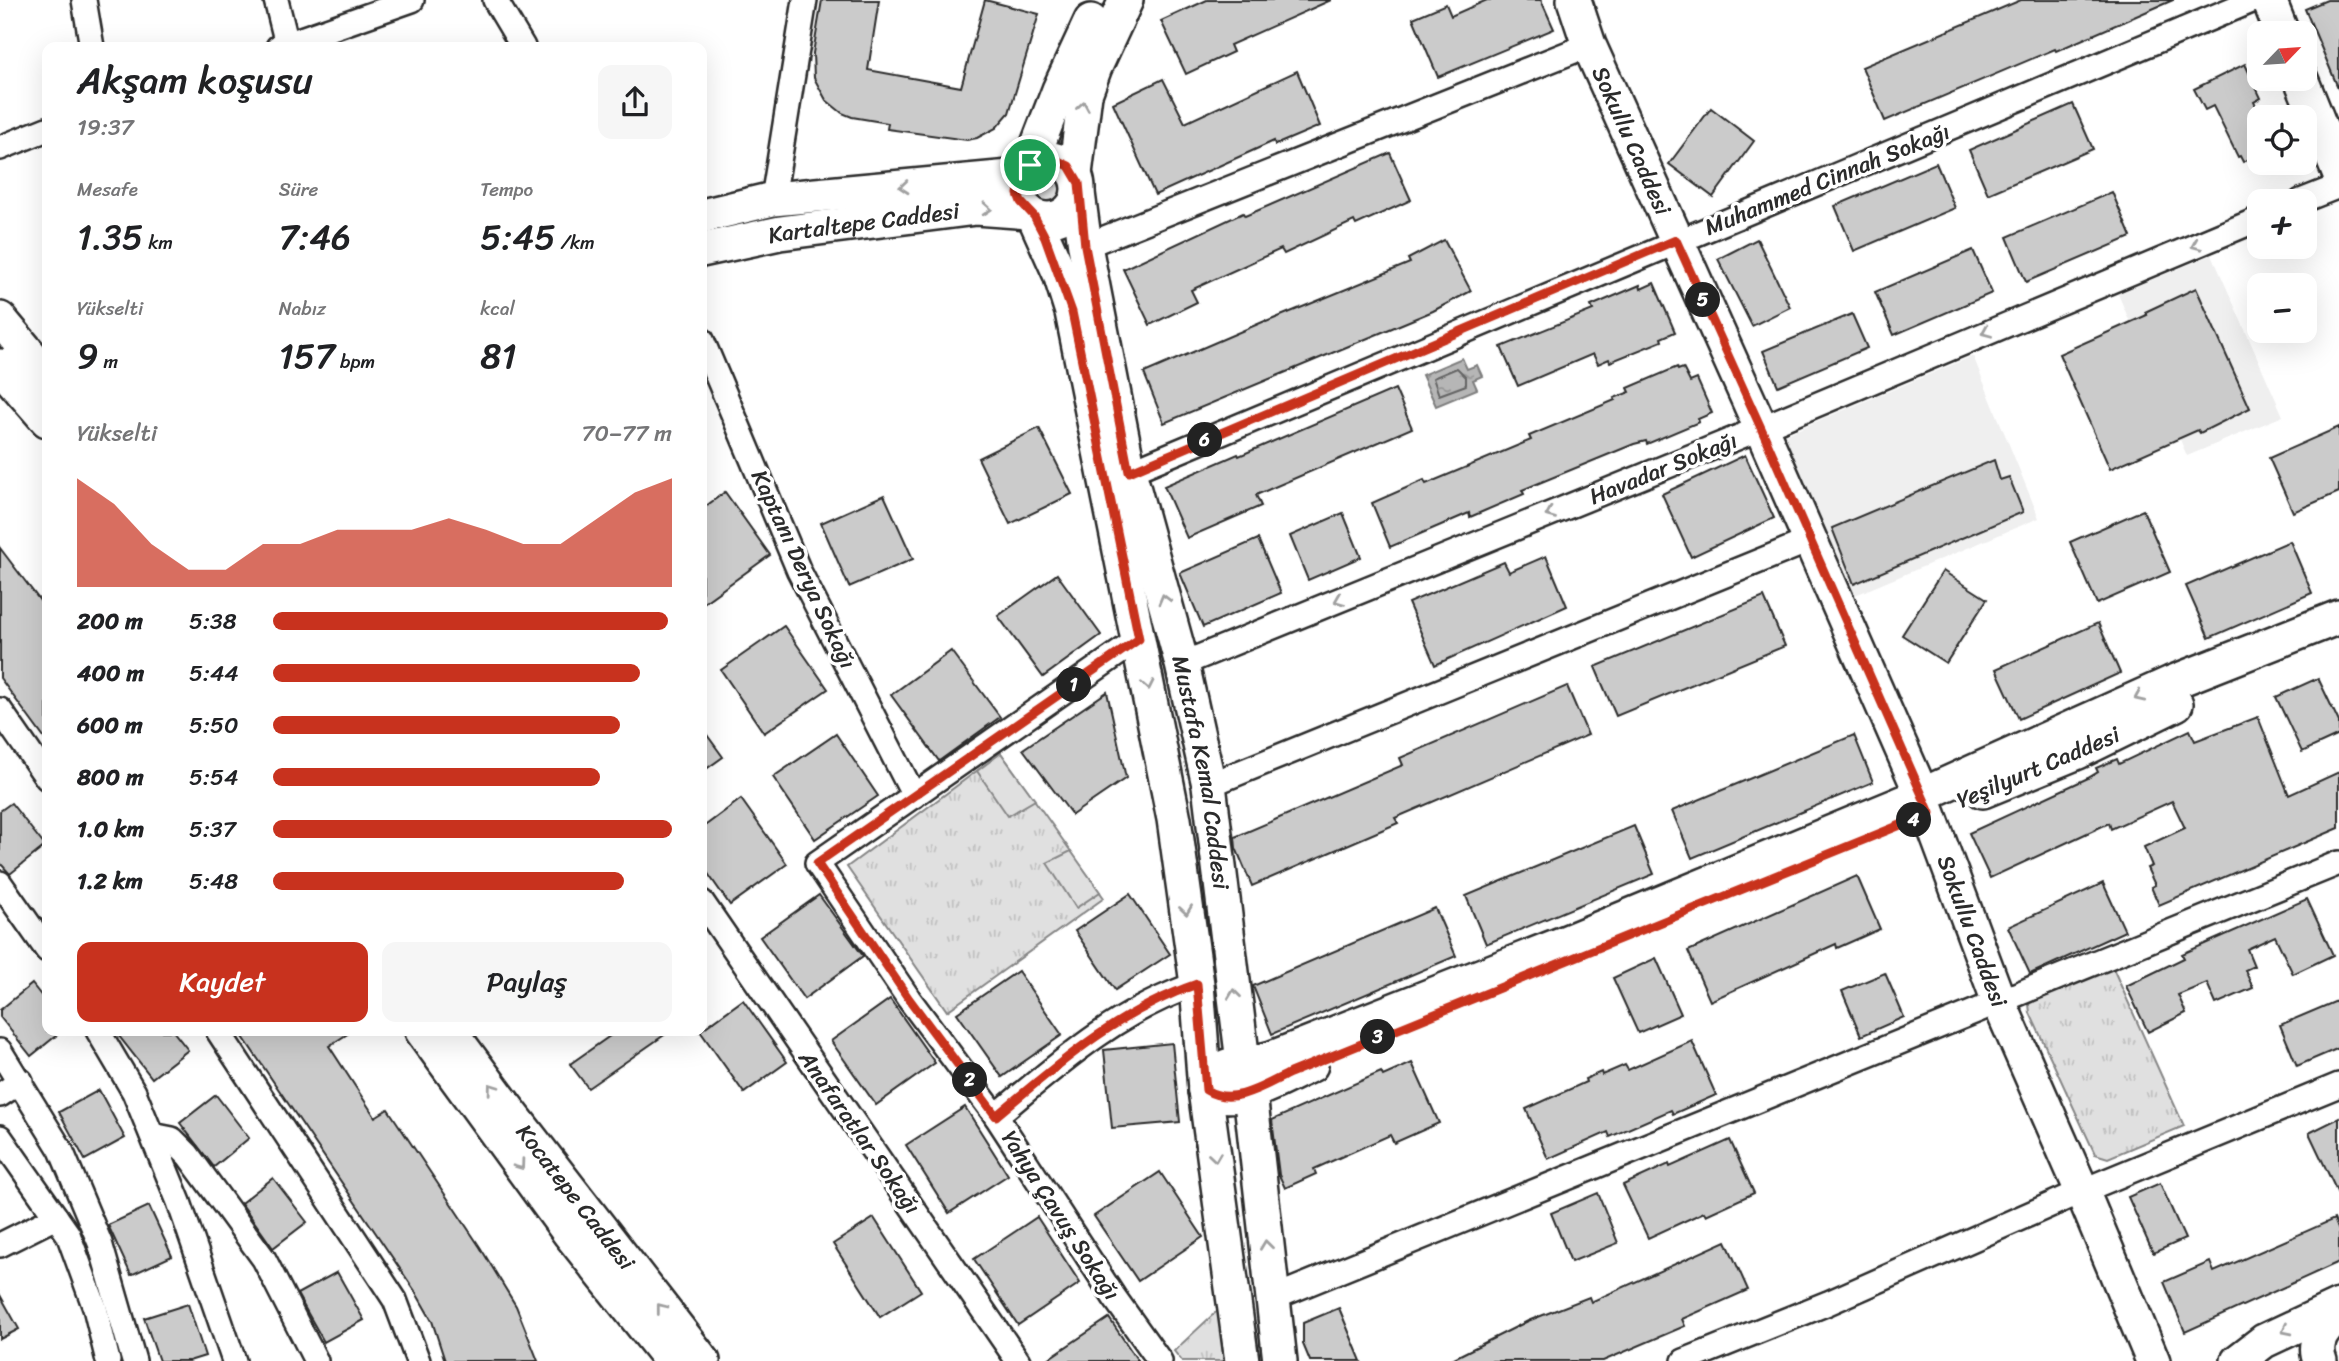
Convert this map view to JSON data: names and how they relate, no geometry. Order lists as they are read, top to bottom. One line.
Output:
{"streets":{"main road":["Sokullu Caddesi","Kartaltepe Caddesi","Yeşilyurt Caddesi","Mustafa Kemal Caddesi","Kocatepe Caddesi"],"street":["Muhammed Cinnah Sokağı","Havadar Sokağı","Kaptanı Derya Sokağı","Anafaratlar Sokağı","Yahya Çavuş Sokağı"]},"crossings":[["Sokullu Caddesi","Muhammed Cinnah Sokağı"],["Sokullu Caddesi","Havadar Sokağı"],["Sokullu Caddesi","Yeşilyurt Caddesi"],["Muhammed Cinnah Sokağı","Mustafa Kemal Caddesi"],["Kartaltepe Caddesi","Mustafa Kemal Caddesi"],["Havadar Sokağı","Mustafa Kemal Caddesi"],["Kaptanı Derya Sokağı","Yahya Çavuş Sokağı"],["Yeşilyurt Caddesi","Mustafa Kemal Caddesi"]],"north":"top right","page":{"map_buttons":["+","−"],"heading":["Akşam koşusu","19:37"],"stats":[["Mesafe","1.35 km"],["Süre","7:46"],["Tempo","5:45 /km"],["Yükselti","9 m"],["Nabız","157 bpm"],["kcal","81"]],"pins":["5","6","1","4","3","2"],"chart":["Yükselti","70–77 m"],"list":[{"name":"200 m","note":"5:38"},{"name":"400 m","note":"5:44"},{"name":"600 m","note":"5:50"},{"name":"800 m","note":"5:54"},{"name":"1.0 km","note":"5:37"},{"name":"1.2 km","note":"5:48"}],"buttons":["Kaydet","Paylaş"]}}
